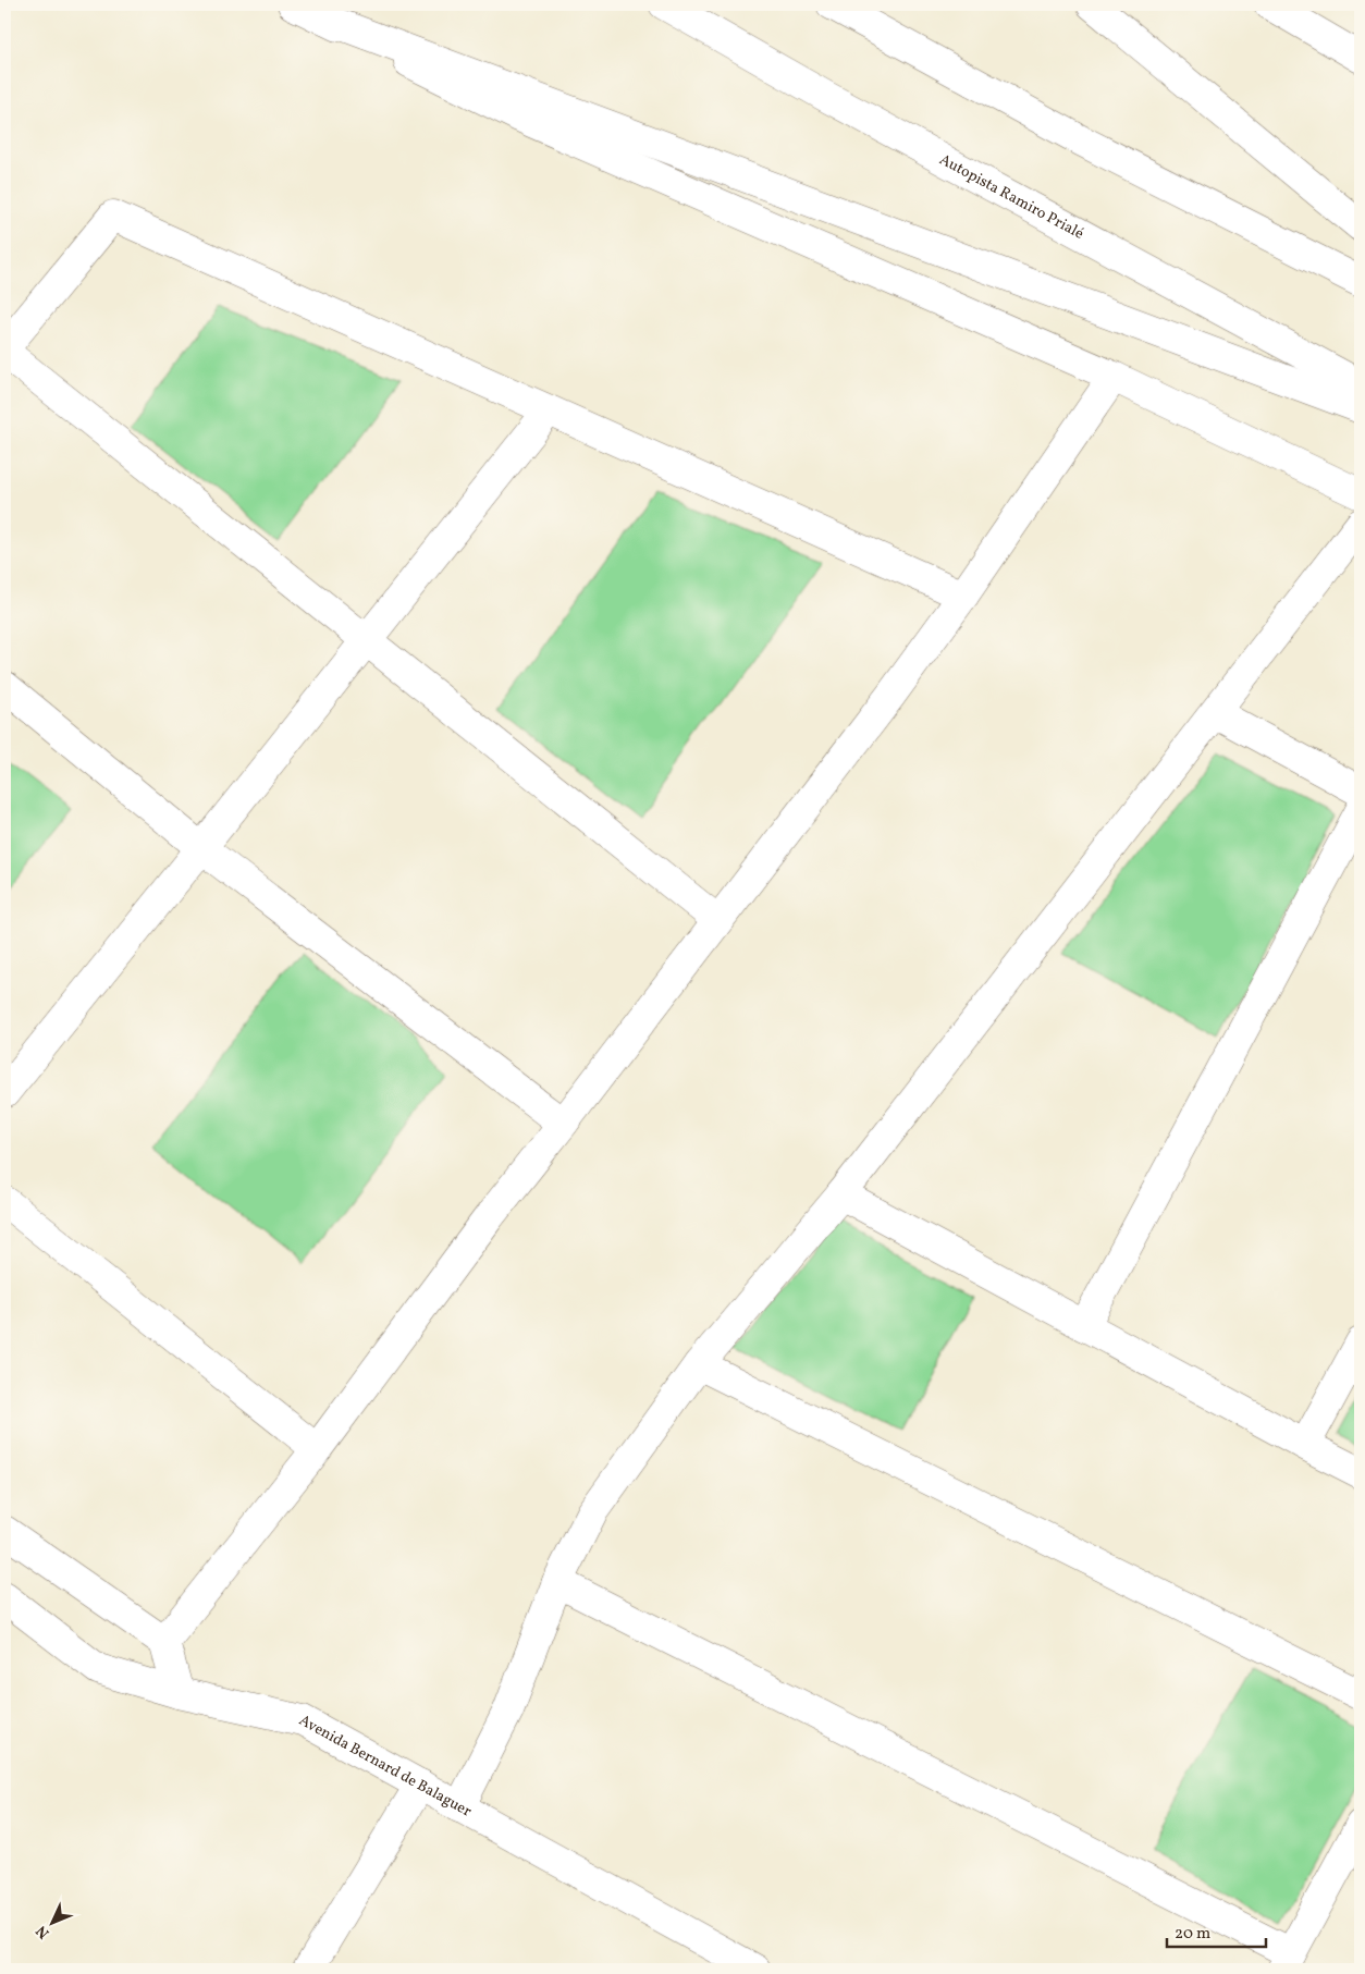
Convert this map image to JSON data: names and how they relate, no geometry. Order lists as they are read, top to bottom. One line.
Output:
{"streets":{"main road":["Autopista Ramiro Prialé","Avenida Bernard de Balaguer"]},"scale_bar":"20 m","north":"bottom left"}
